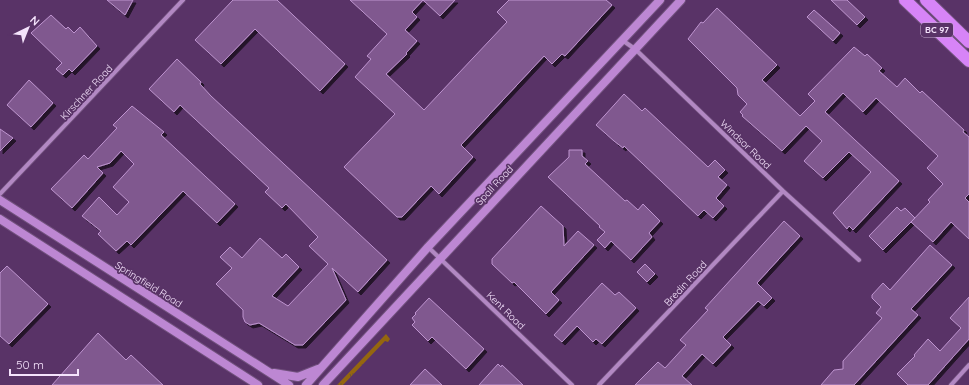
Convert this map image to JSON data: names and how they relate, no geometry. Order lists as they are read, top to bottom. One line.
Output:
{"streets":{"highway":["BC 97"],"main road":["Spall Road","Springfield Road"],"street":["Kirschner Road","Windsor Road","Bredin Road","Kent Road"]},"crossings":[["Windsor Road","Spall Road"],["Windsor Road","Bredin Road"],["Spall Road","Kent Road"]],"scale_bar":"50 m","north":"top right"}
